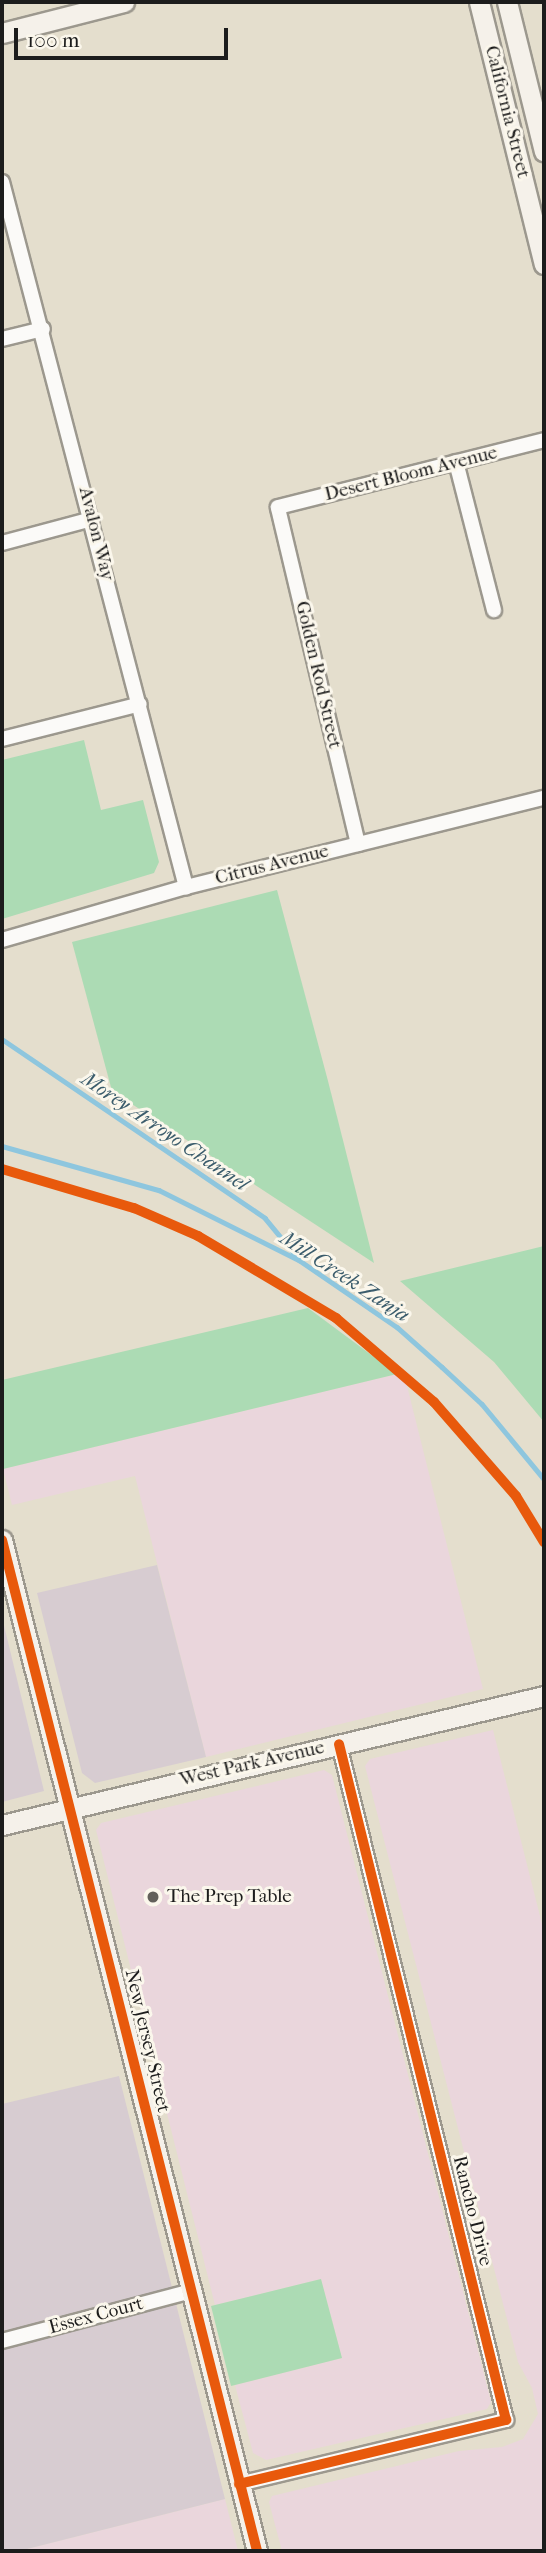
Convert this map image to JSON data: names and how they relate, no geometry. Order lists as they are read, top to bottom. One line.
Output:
{"streets":{"street":["California Street","Desert Bloom Avenue","Avalon Way","Golden Rod Street","Citrus Avenue","West Park Avenue","New Jersey Street","Rancho Drive","Essex Court"]},"crossings":[["Desert Bloom Avenue","Golden Rod Street"],["Avalon Way","Citrus Avenue"],["Golden Rod Street","Citrus Avenue"],["West Park Avenue","New Jersey Street"],["West Park Avenue","Rancho Drive"],["New Jersey Street","Rancho Drive"],["New Jersey Street","Essex Court"]],"water":["Morey Arroyo Channel","Mill Creek Zanja"],"places":["The Prep Table"],"scale_bar":"100 m"}
